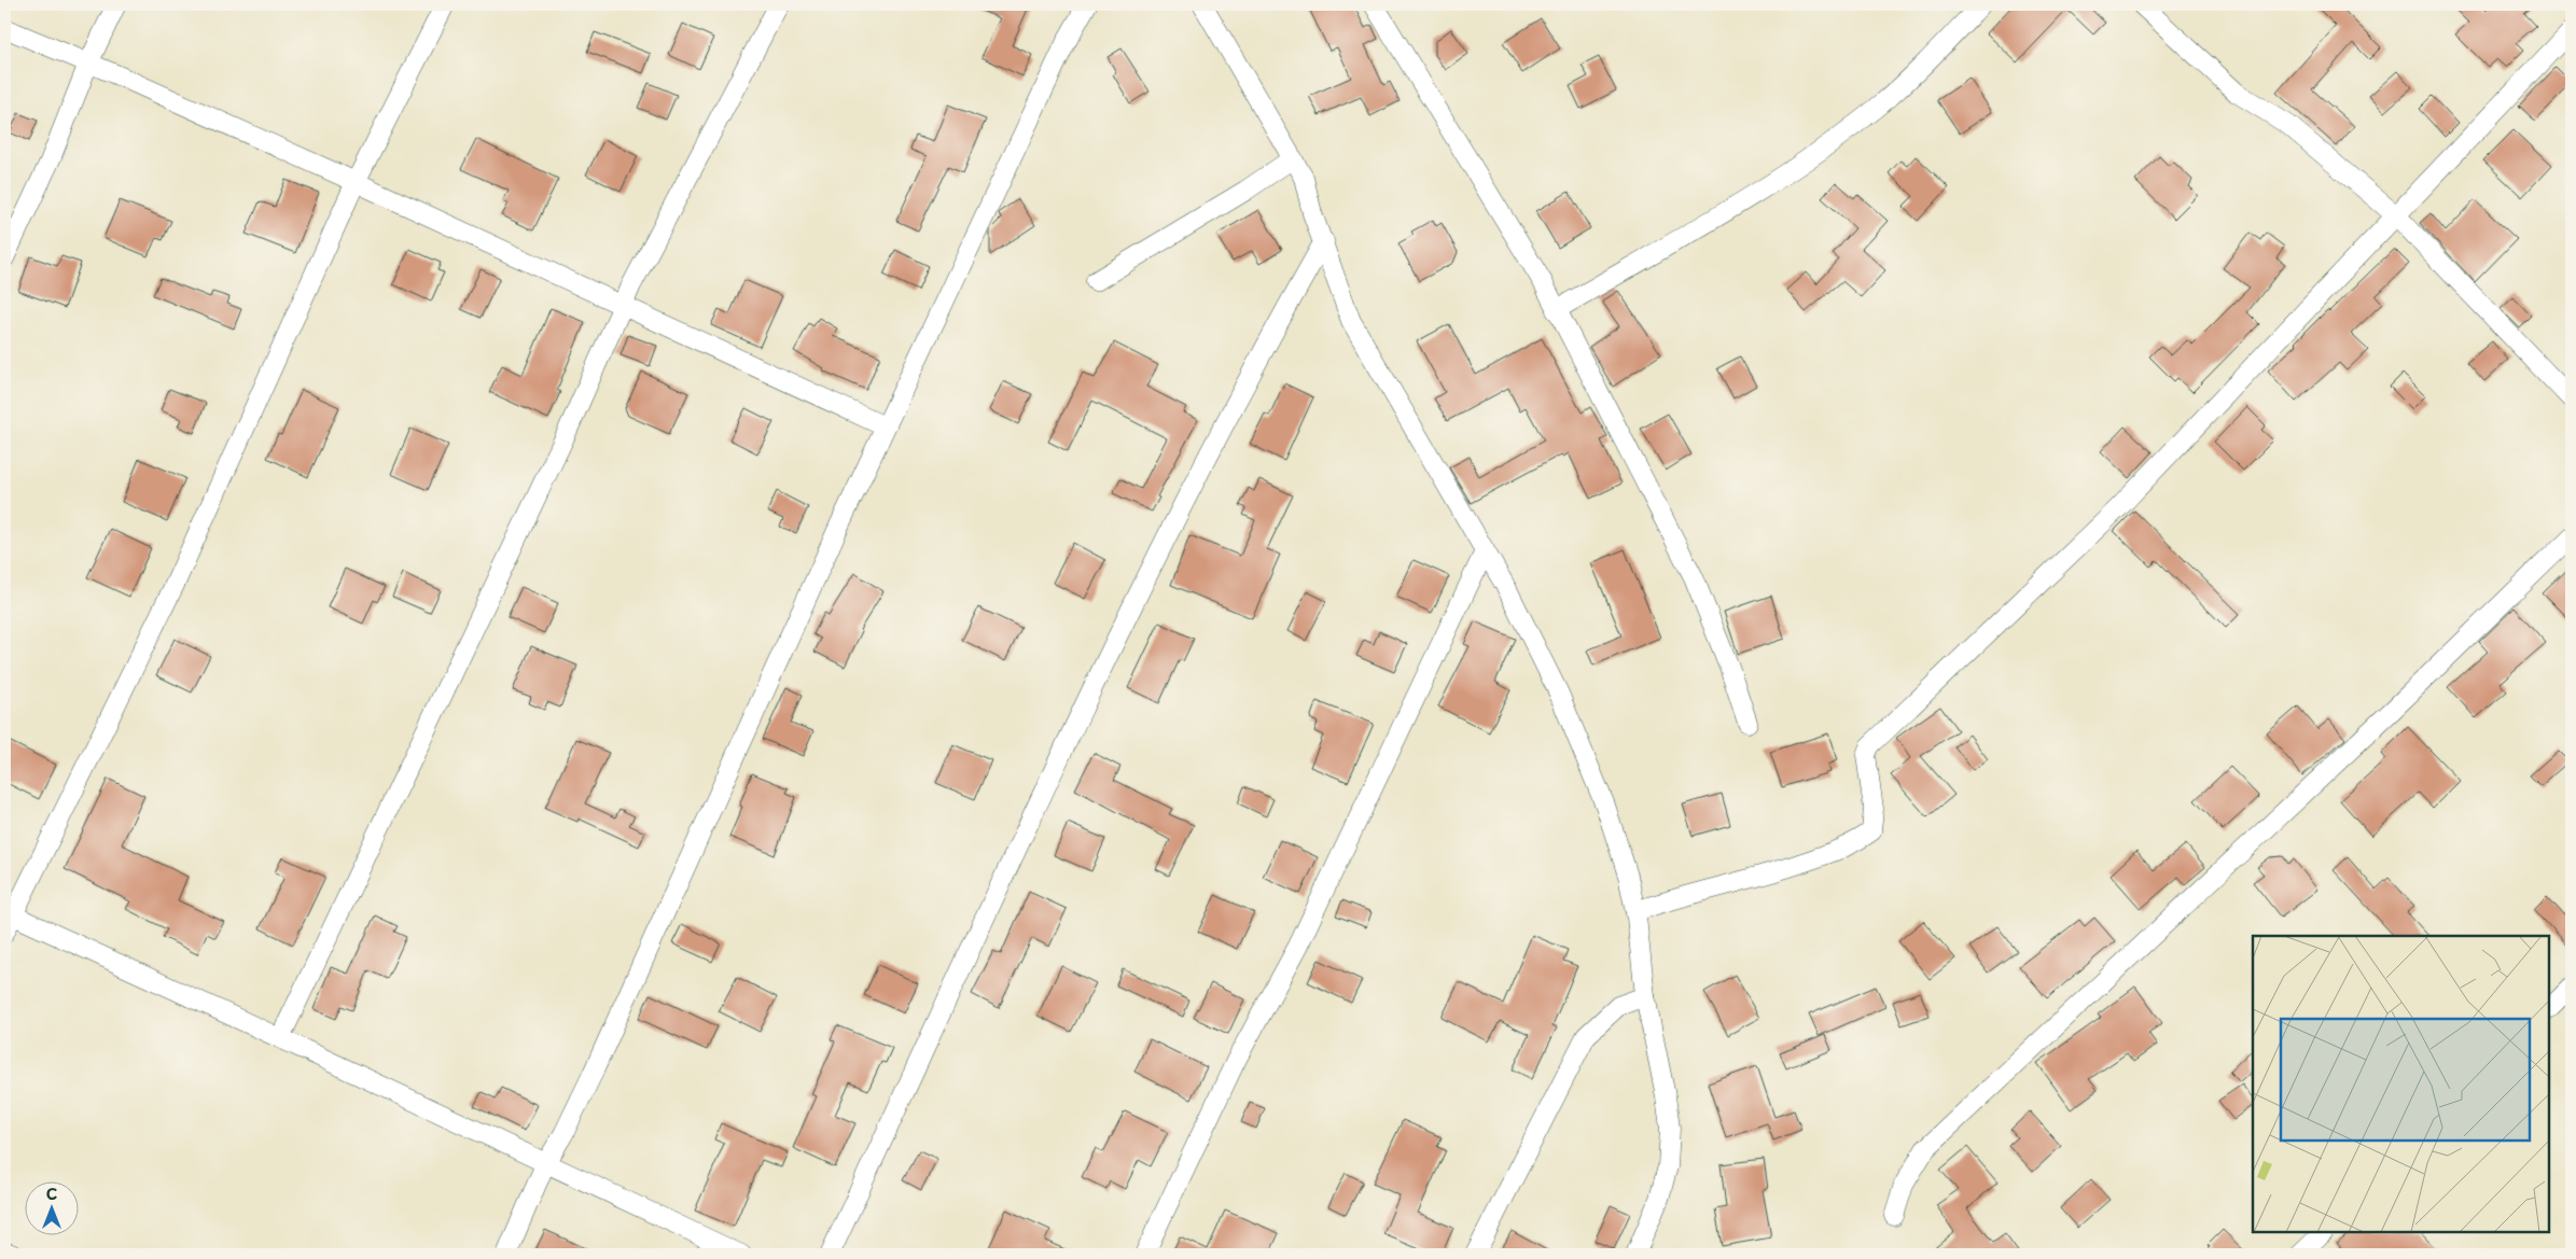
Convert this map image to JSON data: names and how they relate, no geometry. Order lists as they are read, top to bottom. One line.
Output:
{"north":"top"}
